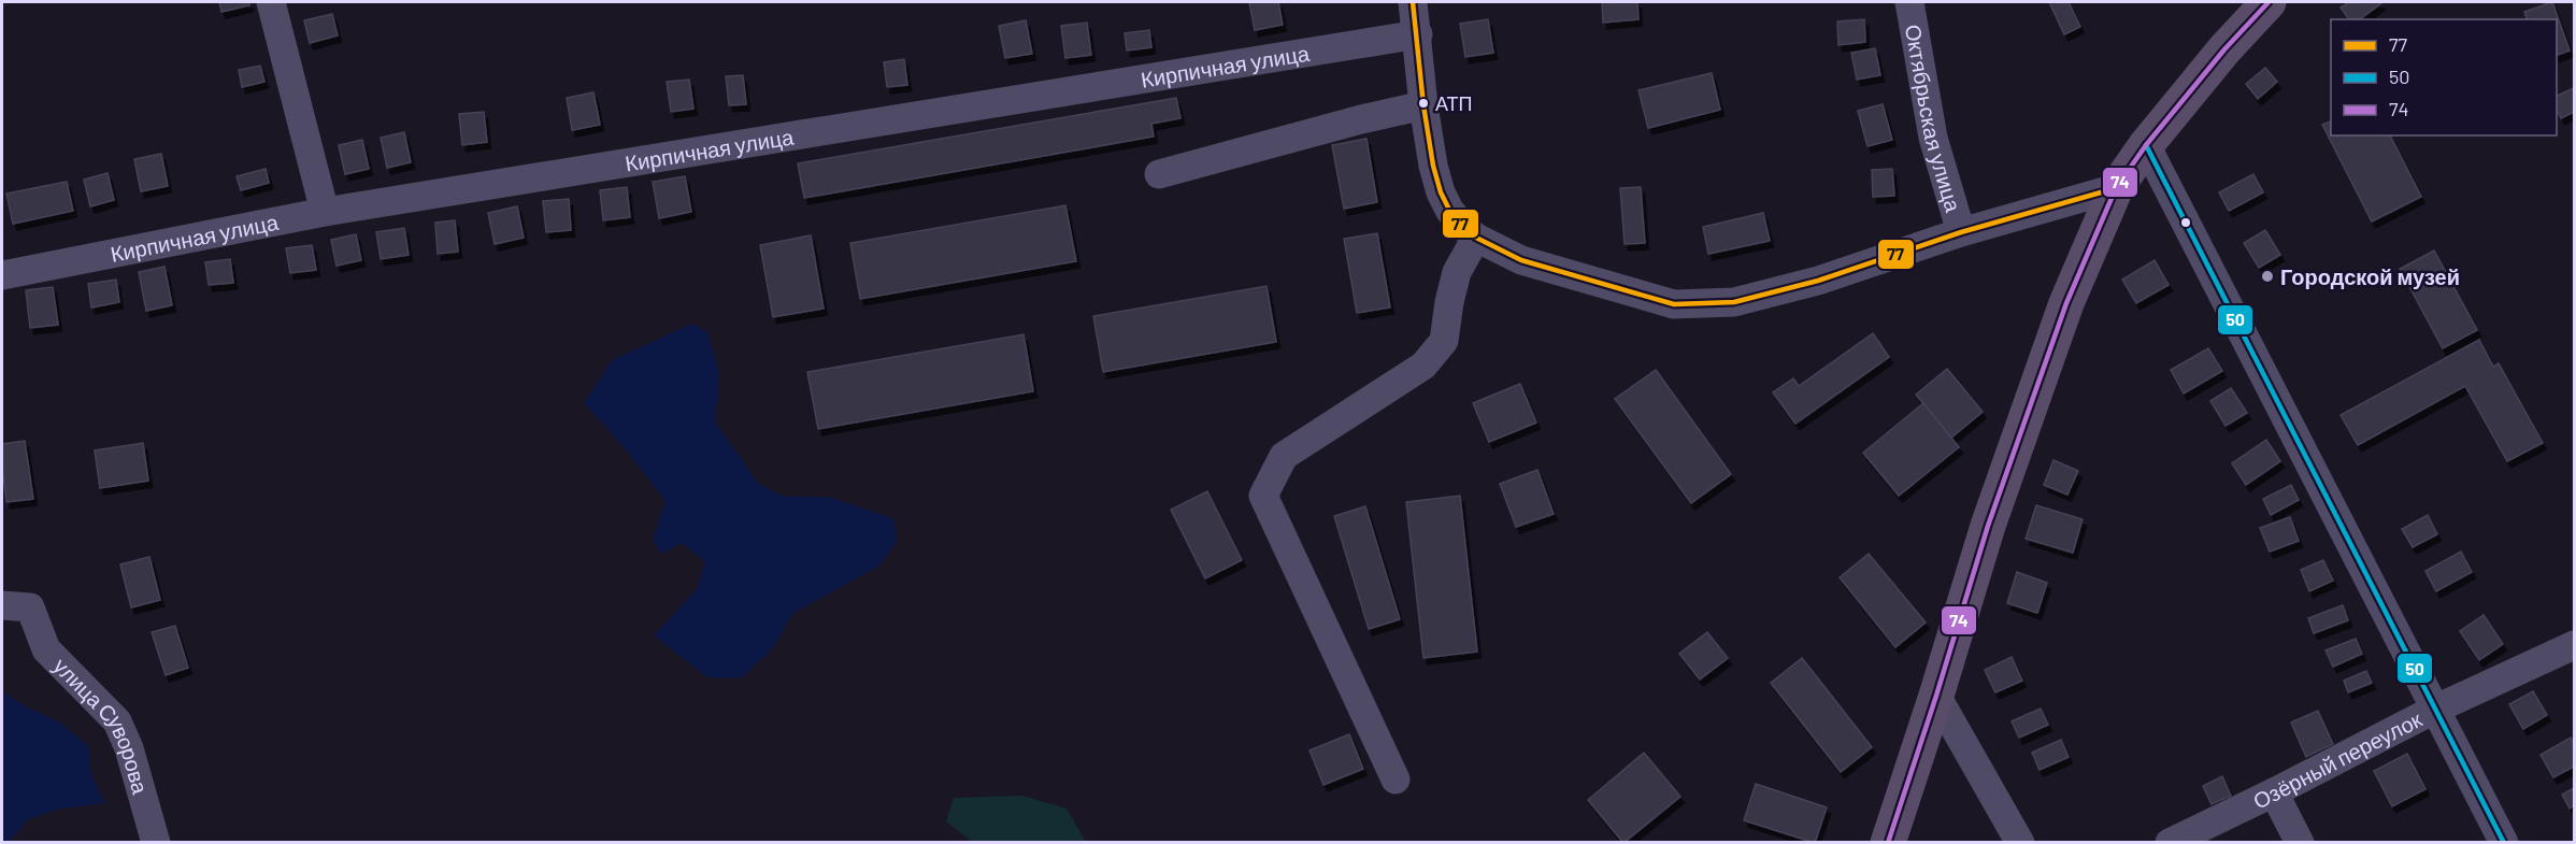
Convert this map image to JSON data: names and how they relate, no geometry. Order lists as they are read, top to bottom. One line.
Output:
{"streets":{"street":["Кирпичная улица","Октябрьская улица","улица Суворова","Озёрный переулок"]},"places":["АТП","Городской музей"],"lines":["transit line 77","transit line 74","transit line 50"],"legend":["77","50","74"]}
